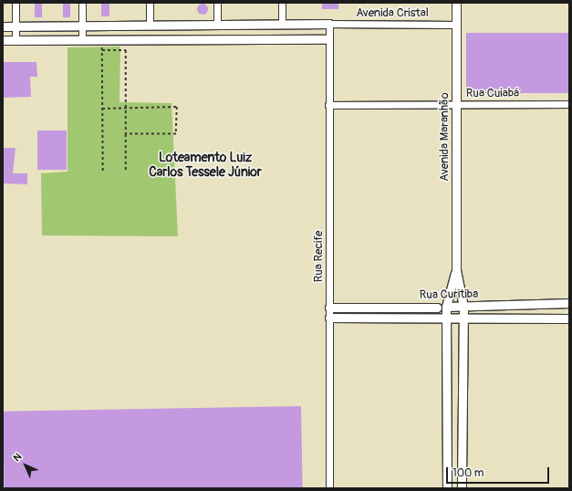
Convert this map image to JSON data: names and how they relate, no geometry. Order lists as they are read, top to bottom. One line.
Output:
{"streets":{"street":["Avenida Cristal","Rua Cuiabá","Avenida Maranhão","Rua Recife","Rua Curitiba"]},"crossings":[["Avenida Cristal","Avenida Maranhão"],["Avenida Cristal","Rua Recife"],["Rua Cuiabá","Avenida Maranhão"],["Rua Cuiabá","Rua Recife"],["Rua Recife","Rua Curitiba"]],"districts":["Loteamento Luiz Carlos Tessele Júnior"],"scale_bar":"100 m","north":"top left"}
